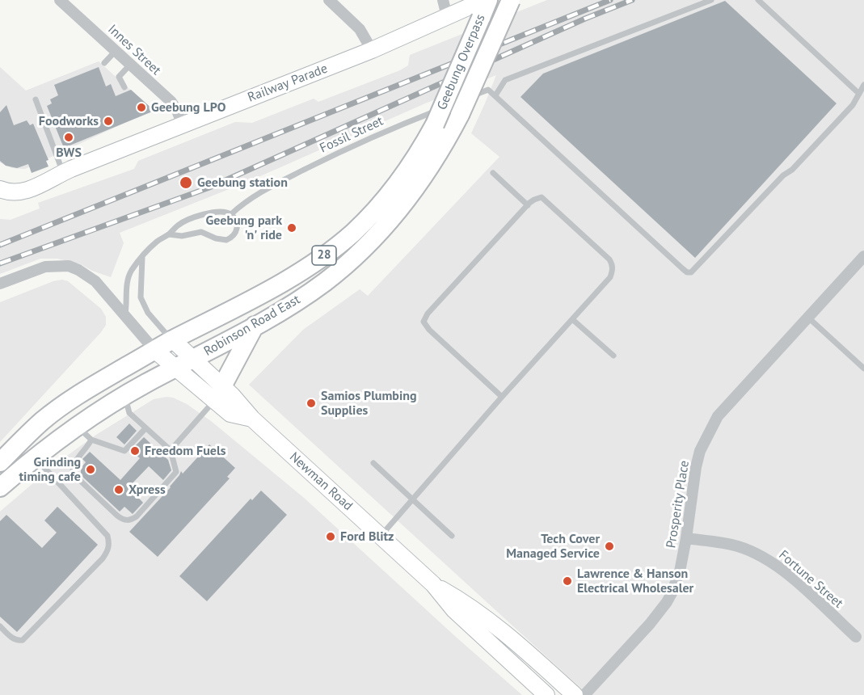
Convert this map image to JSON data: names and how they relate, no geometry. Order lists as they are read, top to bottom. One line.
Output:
{"streets":{"main road":["Geebung Overpass","Railway Parade","28","Robinson Road East","Newman Road"],"street":["Innes Street","Prosperity Place","Fortune Street"],"lane":["Fossil Street"]},"crossings":[["Innes Street","Railway Parade"],["Geebung Overpass","Robinson Road East"],["Robinson Road East","Newman Road"],["Prosperity Place","Fortune Street"]],"places":["Geebung LPO","Foodworks","BWS","Geebung station","Geebung park 'n' ride","Samios Plumbing Supplies","Freedom Fuels","Grinding timing cafe","Xpress","Ford Blitz","Tech Cover Managed Service","Lawrence & Hanson Electrical Wholesaler"]}
